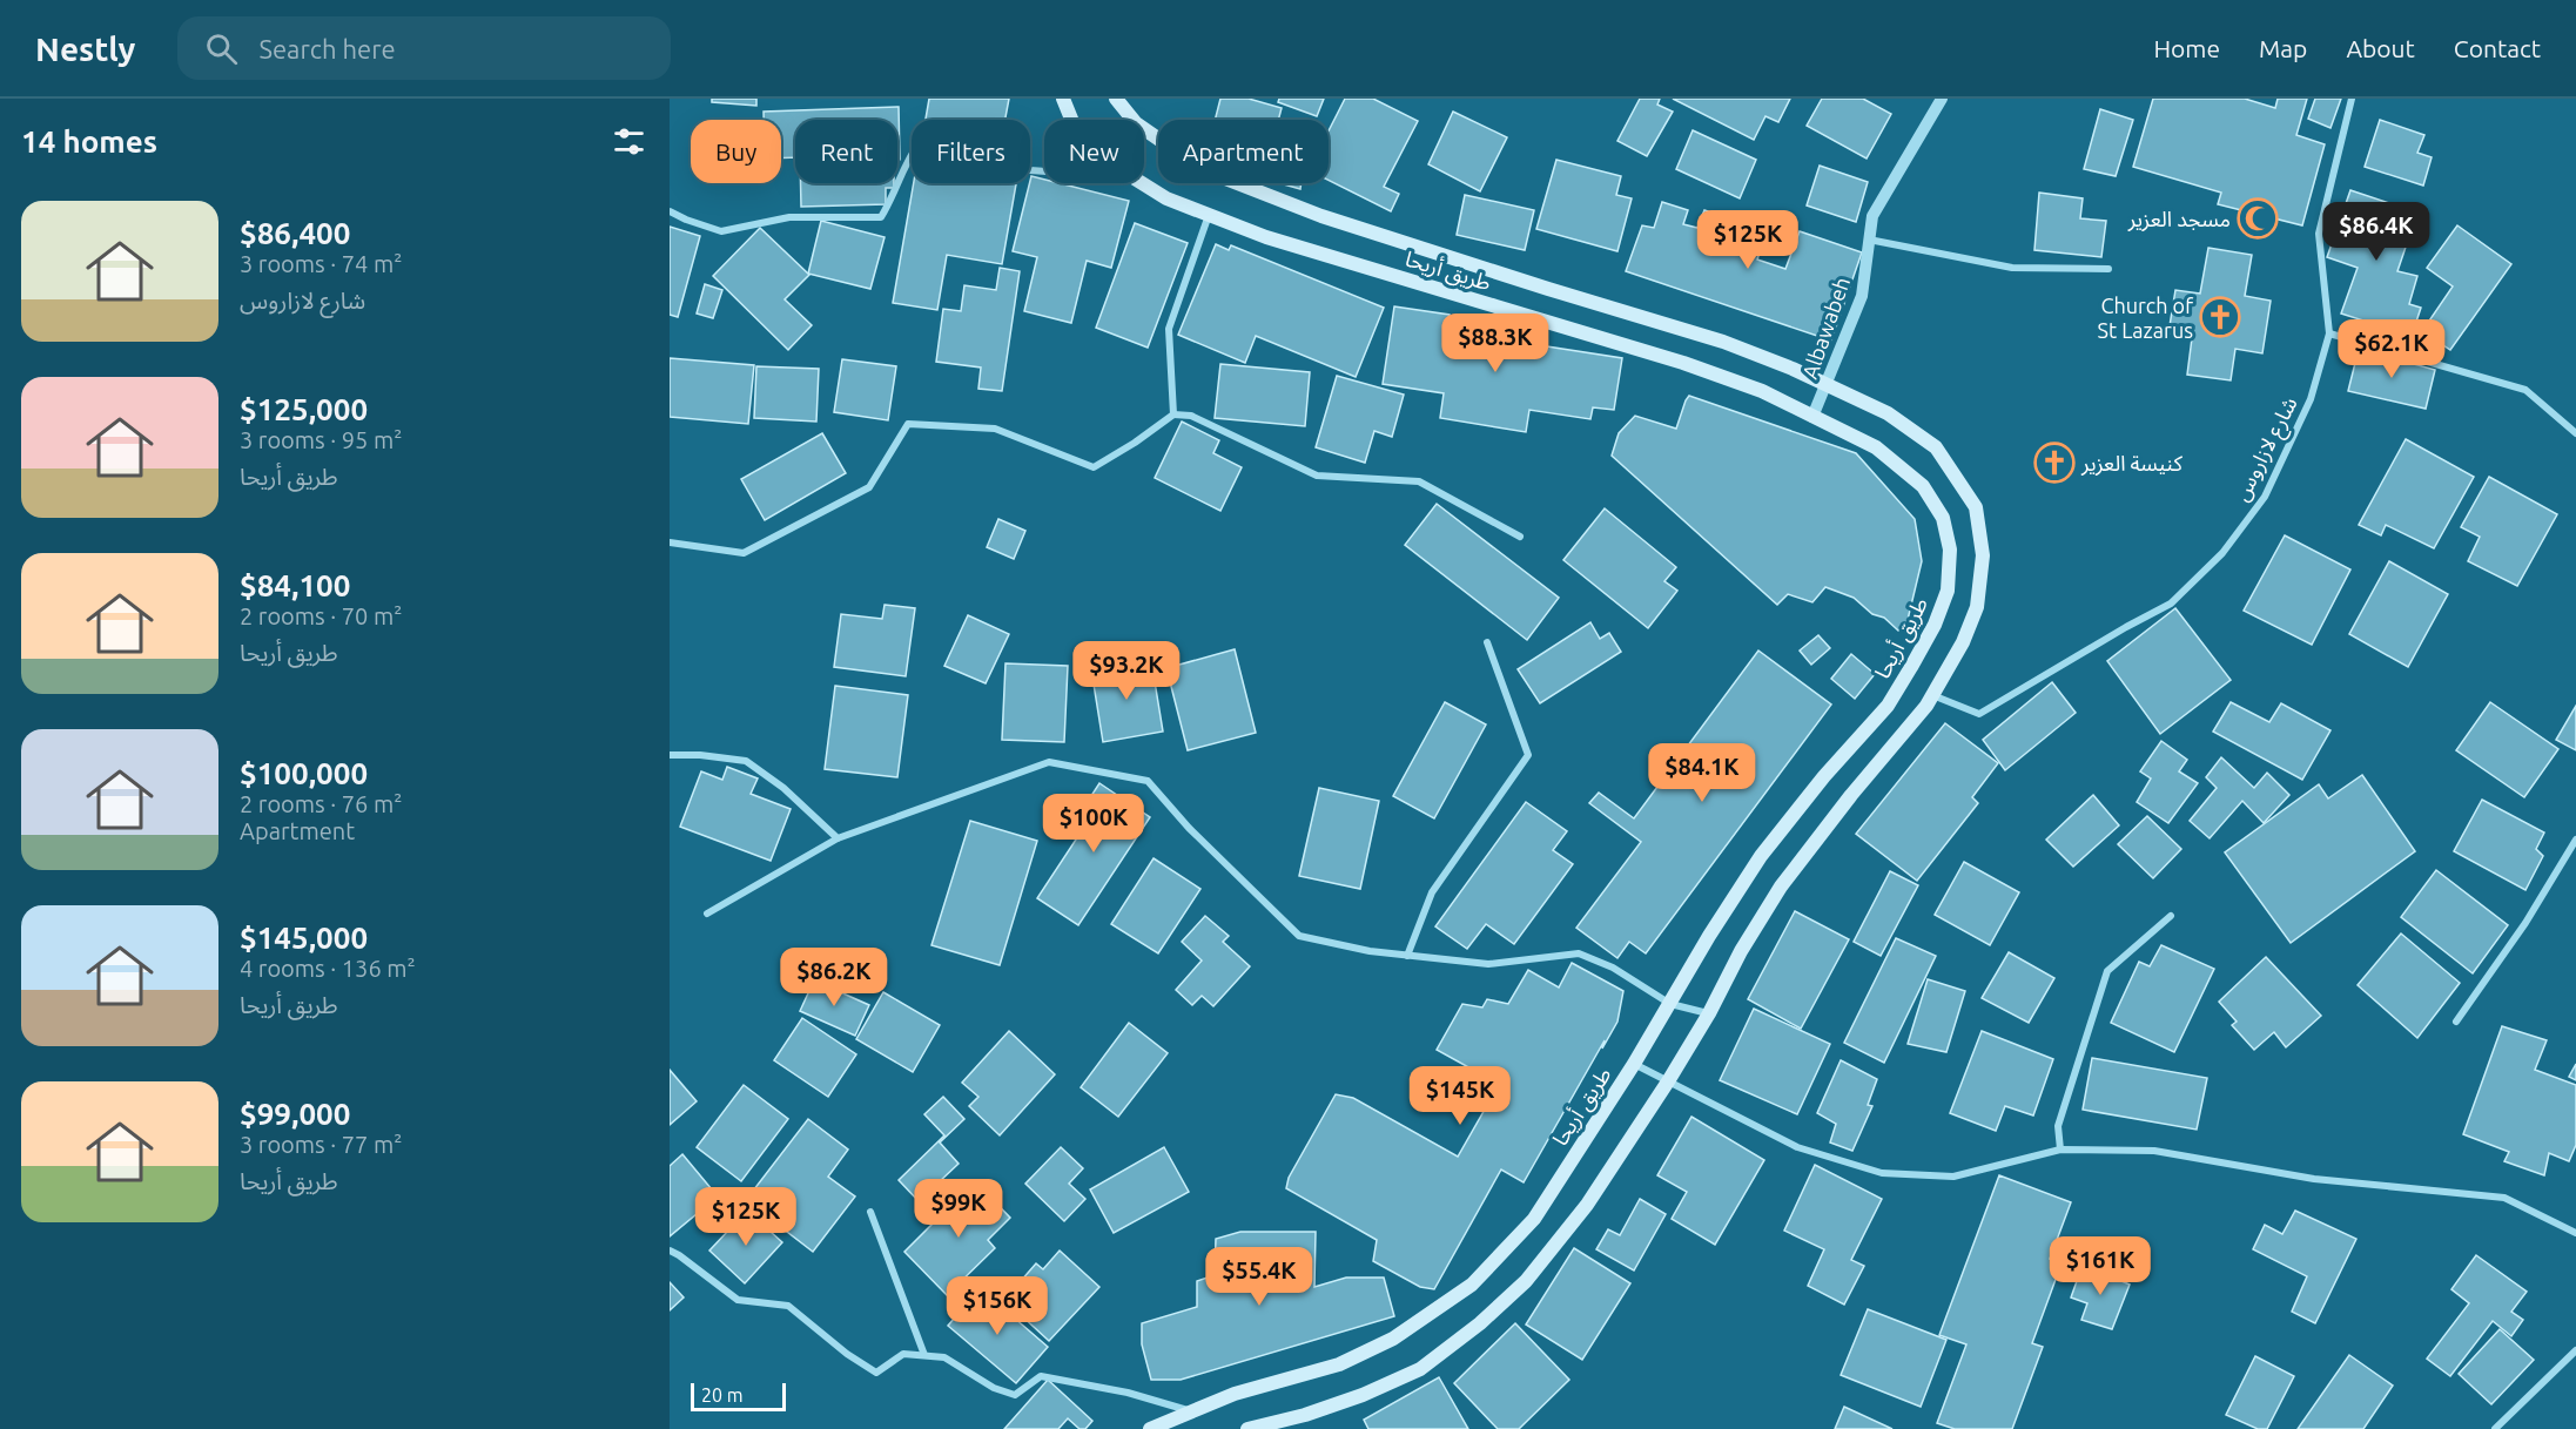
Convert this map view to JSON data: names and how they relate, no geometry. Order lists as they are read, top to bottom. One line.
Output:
{"streets":{"main road":["طريق أريحا"],"street":["Albawabeh","شارع لازاروس"]},"crossings":[["طريق أريحا","Albawabeh"],["طريق أريحا","شارع لازاروس"]],"places":{"mosque":["مسجد العزير"],"church":["Church of St Lazarus","كنيسة العزير"]},"scale_bar":"20 m","page":{"header":"Nestly","search":"Search here","nav":["Home","Map","About","Contact"],"heading":"14 homes","chip":["Buy","Rent","Filters","New","Apartment"],"list":[{"name":"$86,400","note":"3 rooms · 74 m² · شارع لازاروس"},{"name":"$125,000","note":"3 rooms · 95 m² · طريق أريحا"},{"name":"$84,100","note":"2 rooms · 70 m² · طريق أريحا"},{"name":"$100,000","note":"2 rooms · 76 m² · Apartment"},{"name":"$145,000","note":"4 rooms · 136 m² · طريق أريحا"},{"name":"$99,000","note":"3 rooms · 77 m² · طريق أريحا"}],"price":["$86.4K","$125K","$88.3K","$62.1K","$93.2K","$84.1K","$100K","$86.2K","$145K","$99K","$125K","$161K","$55.4K","$156K"],"scale":"20 m"}}
